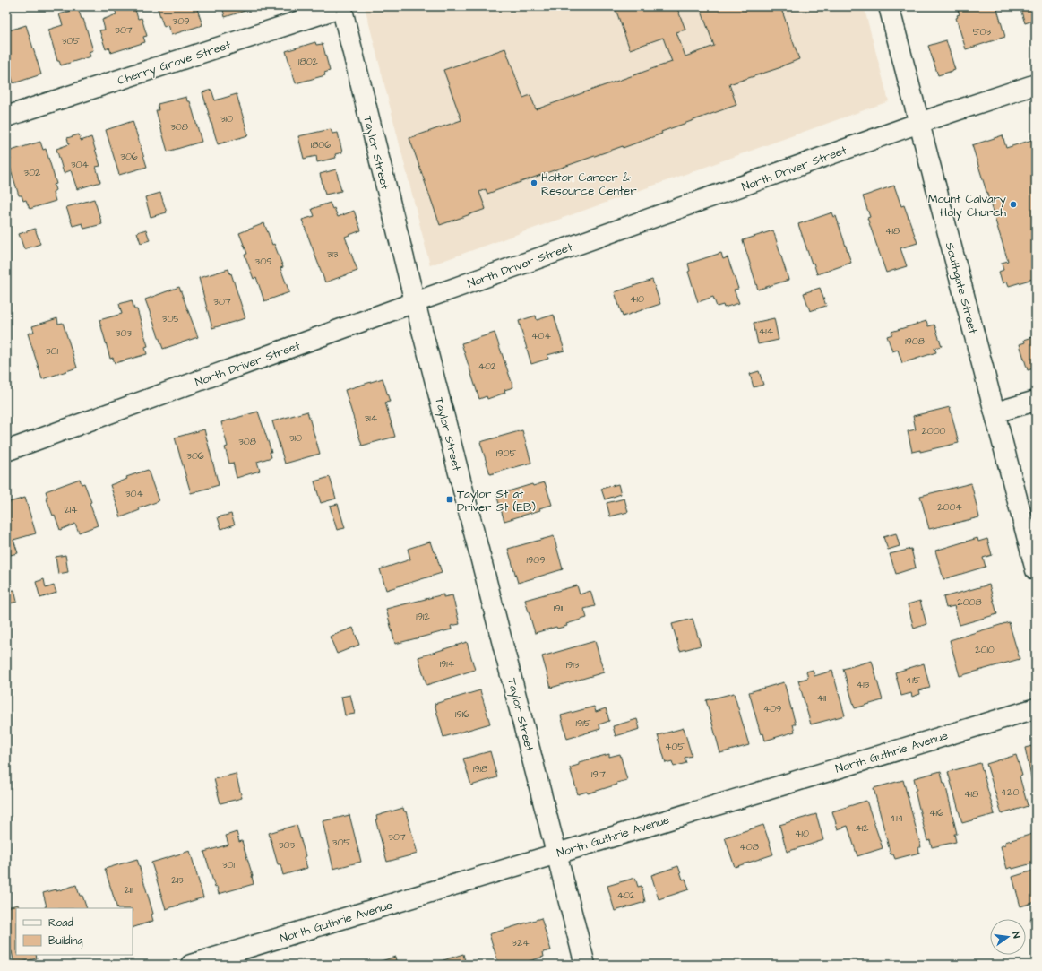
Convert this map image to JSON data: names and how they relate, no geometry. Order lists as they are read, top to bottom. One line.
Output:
{"streets":{"street":["Cherry Grove Street","Taylor Street","North Driver Street","Southgate Street","North Guthrie Avenue"]},"crossings":[["Cherry Grove Street","Taylor Street"],["Taylor Street","North Driver Street"],["Taylor Street","North Guthrie Avenue"],["North Driver Street","Southgate Street"]],"places":{"other":["Holton Career & Resource Center","Mount Calvary Holy Church"],"transit":["Taylor St at Driver St (EB)"]},"house_numbers":["309","307","503","305","1802","310","308","1806","306","304","302","418","313","309","410","307","305","414","303","404","1908","301","402","314","2000","310","308","1905","306","304","2004","214","1909","2008","1911","1912","2010","1914","1913","415","413","411","409","1916","1915","405","1918","1917","420","418","416","414","412","410","307","305","303","408","301","213","211","402","324"],"legend":["Road","Building"],"north":"right"}
